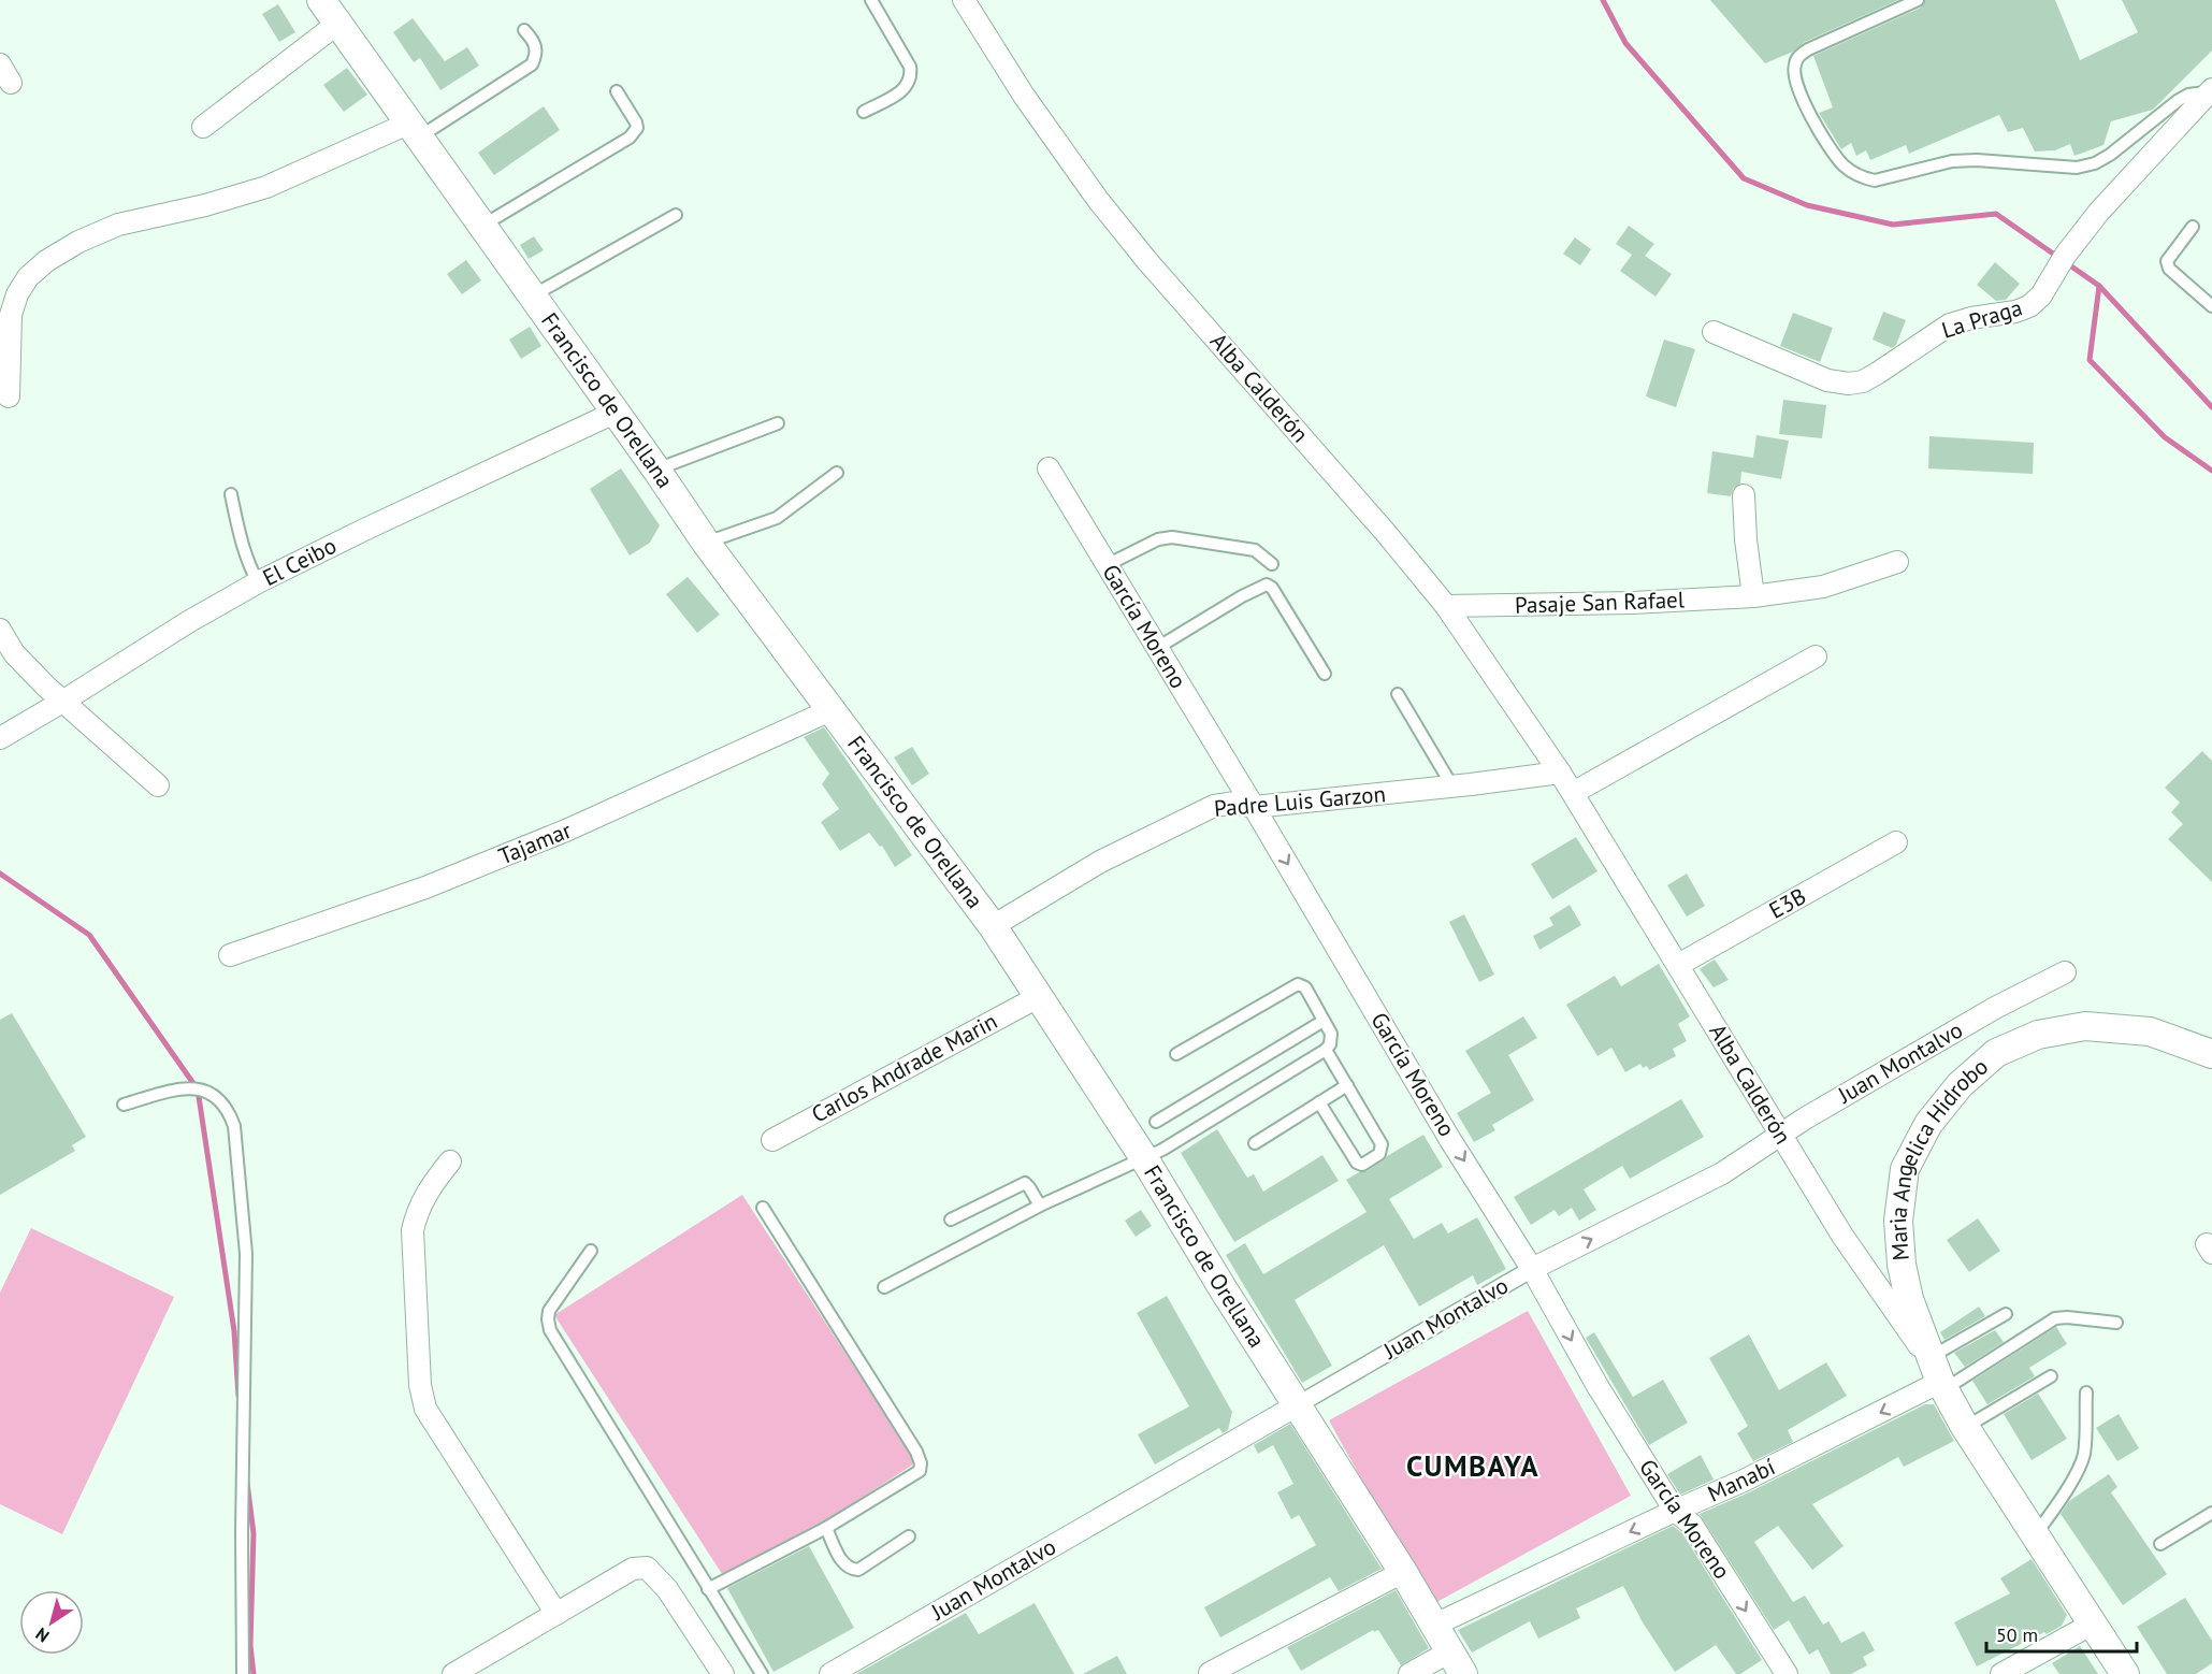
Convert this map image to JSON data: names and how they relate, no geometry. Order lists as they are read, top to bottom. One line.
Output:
{"streets":{"street":["La Praga","Alba Calderón","Francisco de Orellana","El Ceibo","Pasaje San Rafael","García Moreno","Padre Luis Garzon","Tajamar","E3B","Juan Montalvo","Carlos Andrade Marin","Maria Angelica Hidrobo","Manabí"]},"crossings":[["Alba Calderón","Pasaje San Rafael"],["Alba Calderón","Padre Luis Garzon"],["Alba Calderón","E3B"],["Alba Calderón","Juan Montalvo"],["Alba Calderón","Maria Angelica Hidrobo"],["Alba Calderón","Manabí"],["Francisco de Orellana","El Ceibo"],["Francisco de Orellana","Padre Luis Garzon"],["Francisco de Orellana","Tajamar"],["Francisco de Orellana","Juan Montalvo"],["Francisco de Orellana","Carlos Andrade Marin"],["Francisco de Orellana","Manabí"],["García Moreno","Padre Luis Garzon"],["García Moreno","Juan Montalvo"],["García Moreno","Manabí"],["Maria Angelica Hidrobo","Manabí"]],"one_way":["García Moreno","Manabí"],"districts":["CUMBAYA"],"scale_bar":"50 m","north":"bottom left"}
